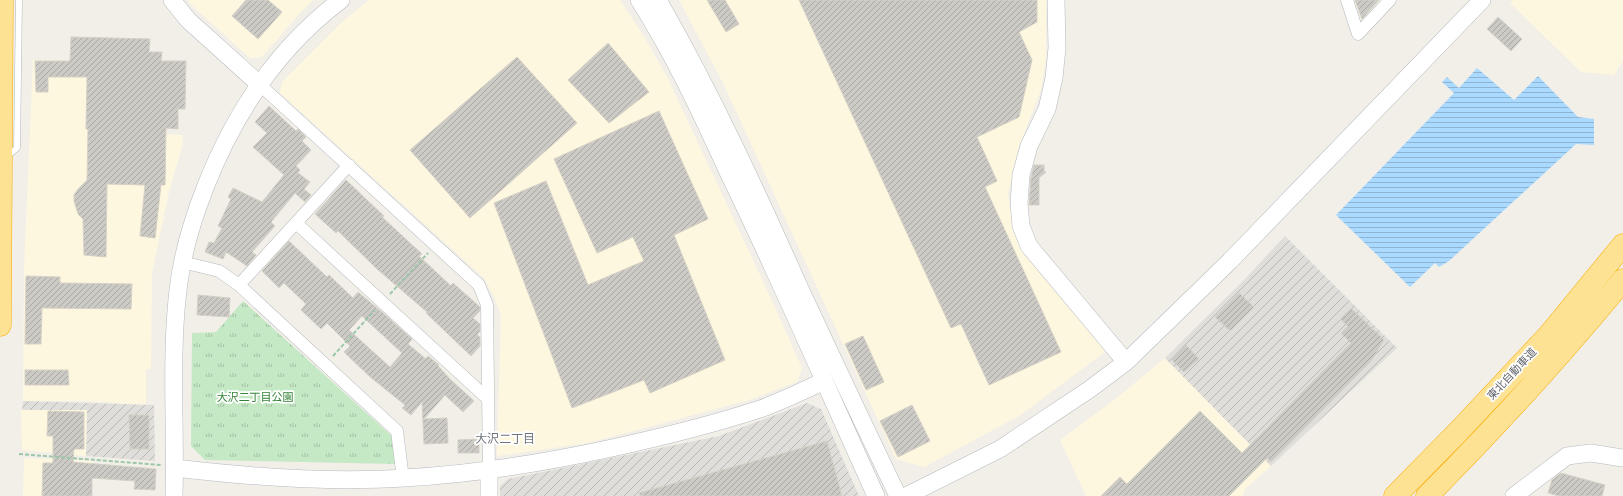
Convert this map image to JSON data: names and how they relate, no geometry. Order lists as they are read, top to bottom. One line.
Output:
{"streets":{"highway":["東北自動車道"]},"districts":["大沢二丁目"],"parks":["大沢二丁目公園"]}
